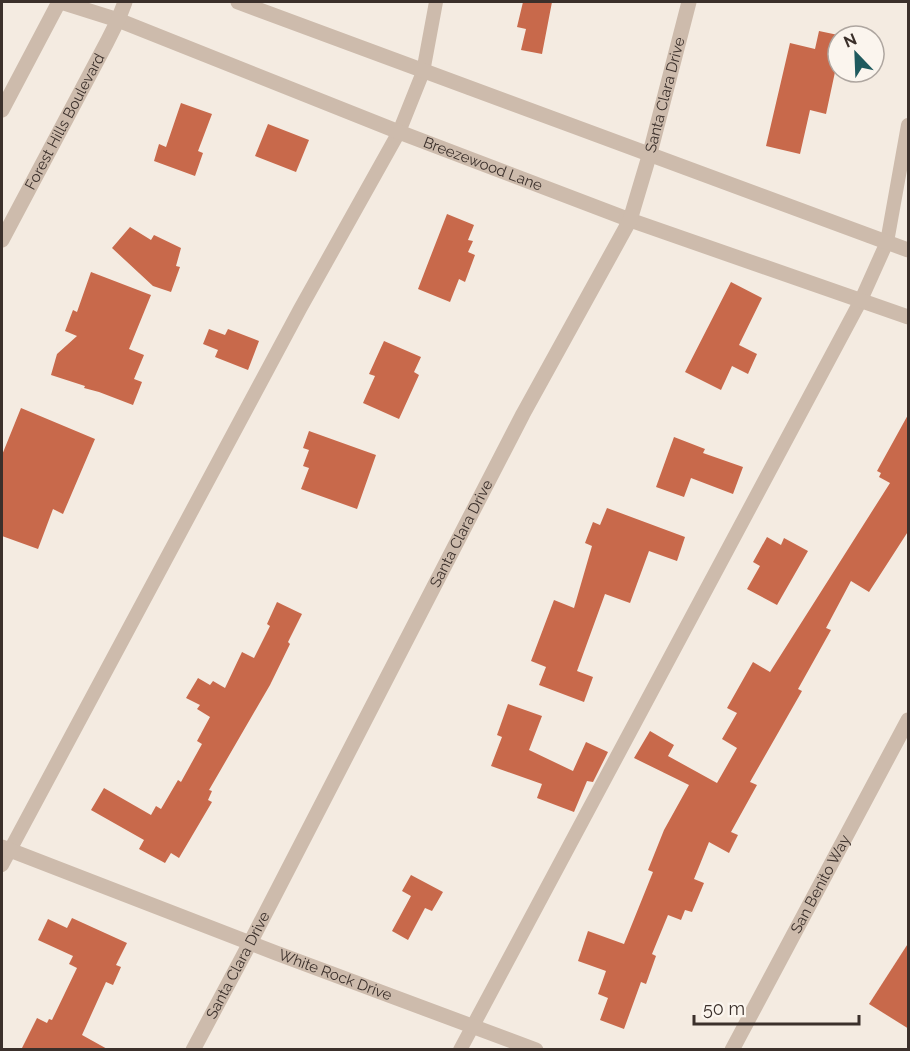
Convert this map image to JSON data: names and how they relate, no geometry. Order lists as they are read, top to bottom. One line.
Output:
{"streets":{"street":["Santa Clara Drive","Forest Hills Boulevard","Breezewood Lane","San Benito Way","White Rock Drive"]},"crossings":[["Santa Clara Drive","Breezewood Lane"],["Santa Clara Drive","White Rock Drive"],["Forest Hills Boulevard","Breezewood Lane"]],"scale_bar":"50 m","north":"top left"}
